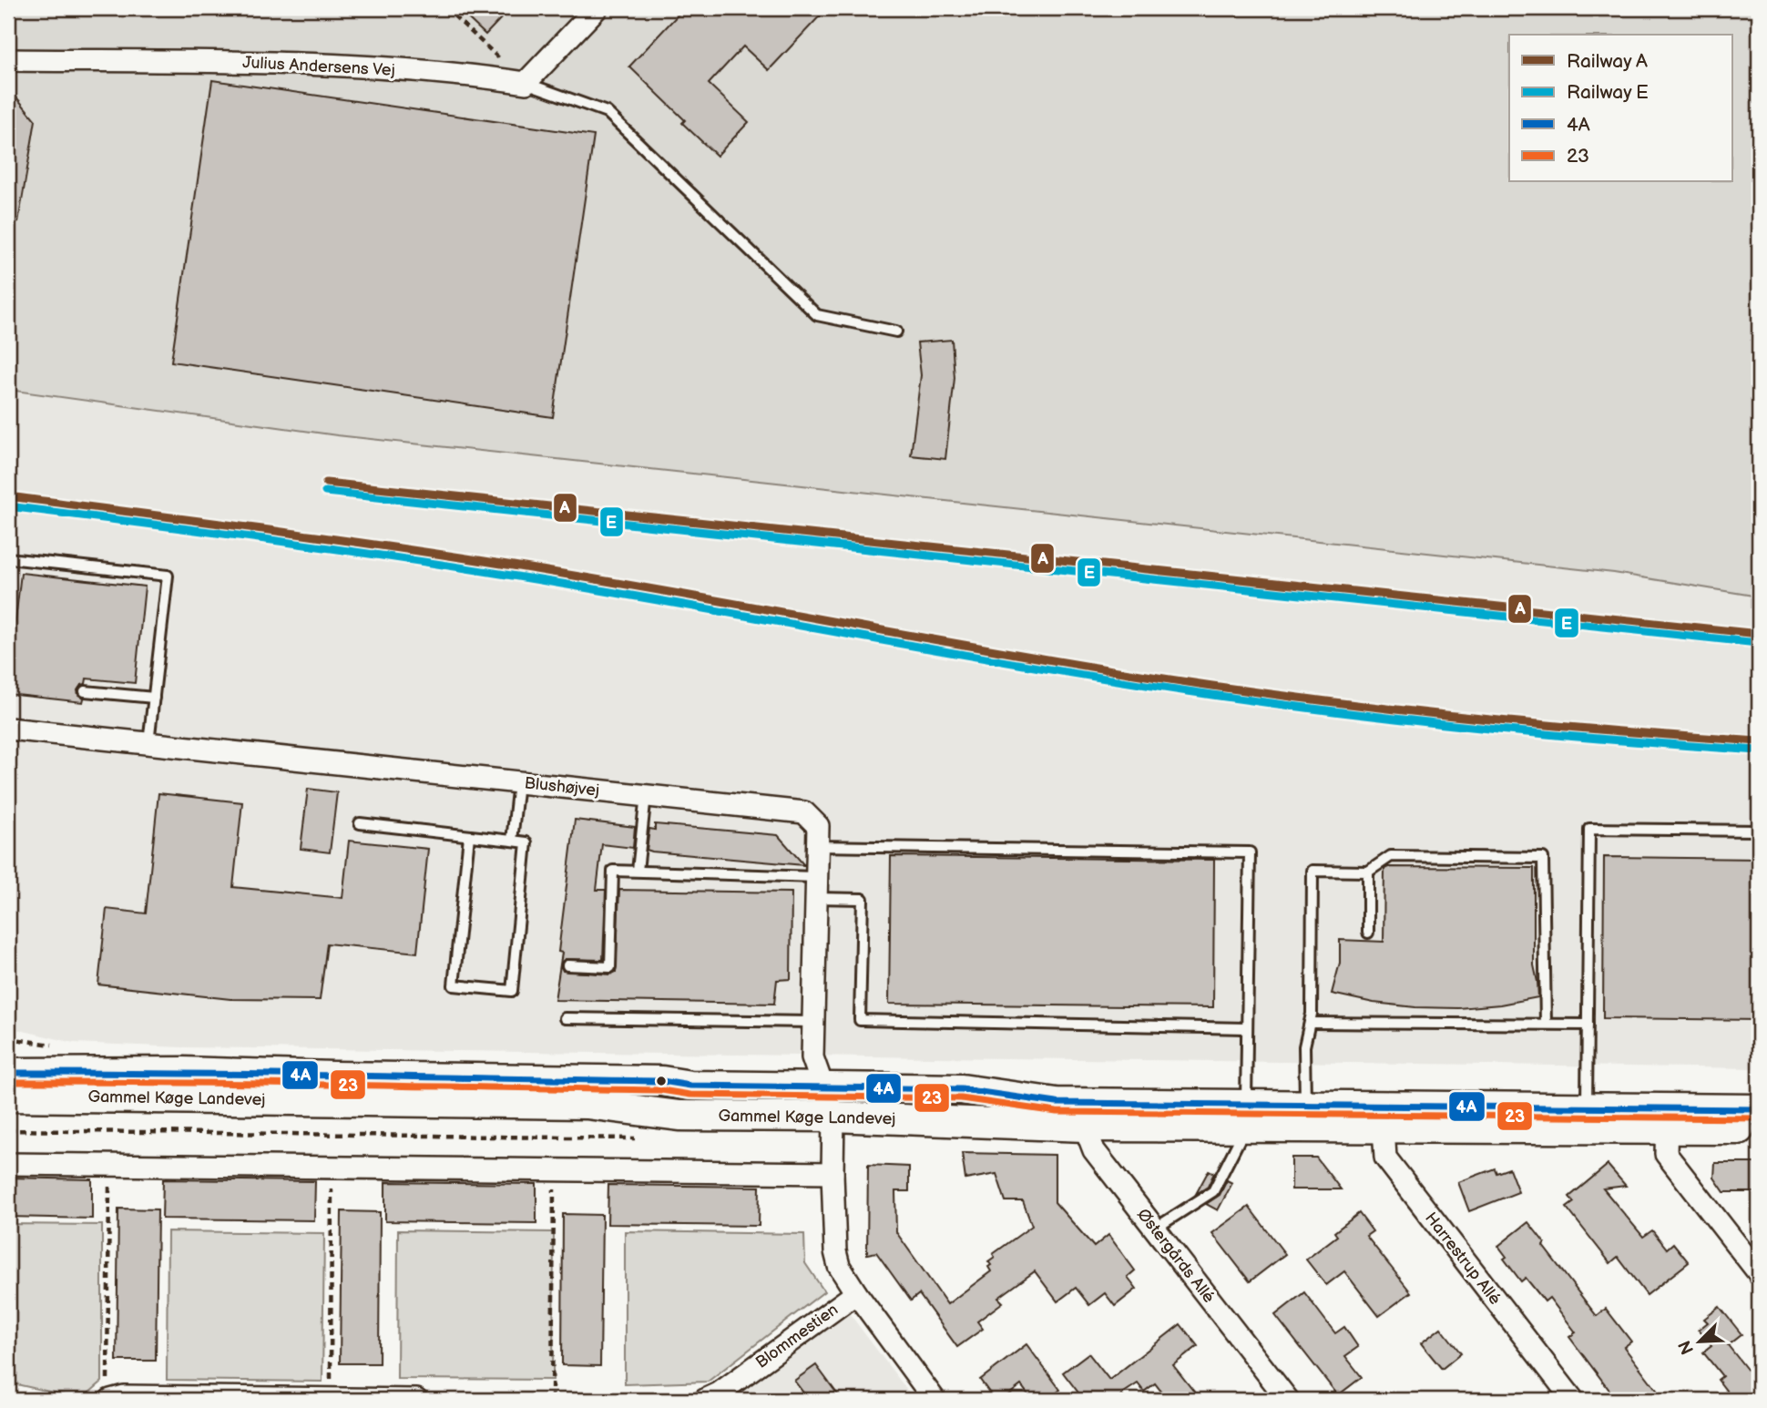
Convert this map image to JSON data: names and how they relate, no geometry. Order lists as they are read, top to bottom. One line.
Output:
{"streets":{"main road":["Gammel Køge Landevej"],"street":["Julius Andersens Vej","Blushøjvej","Østergårds Allé","Harrestrup Allé","Blommestien"]},"crossings":[["Blushøjvej","Gammel Køge Landevej"],["Blushøjvej","Blommestien"],["Gammel Køge Landevej","Østergårds Allé"],["Gammel Køge Landevej","Harrestrup Allé"]],"lines":["rail line A","rail line E","transit line 4A","transit line 23"],"legend":["Railway A","Railway E","4A","23"],"north":"bottom left"}
